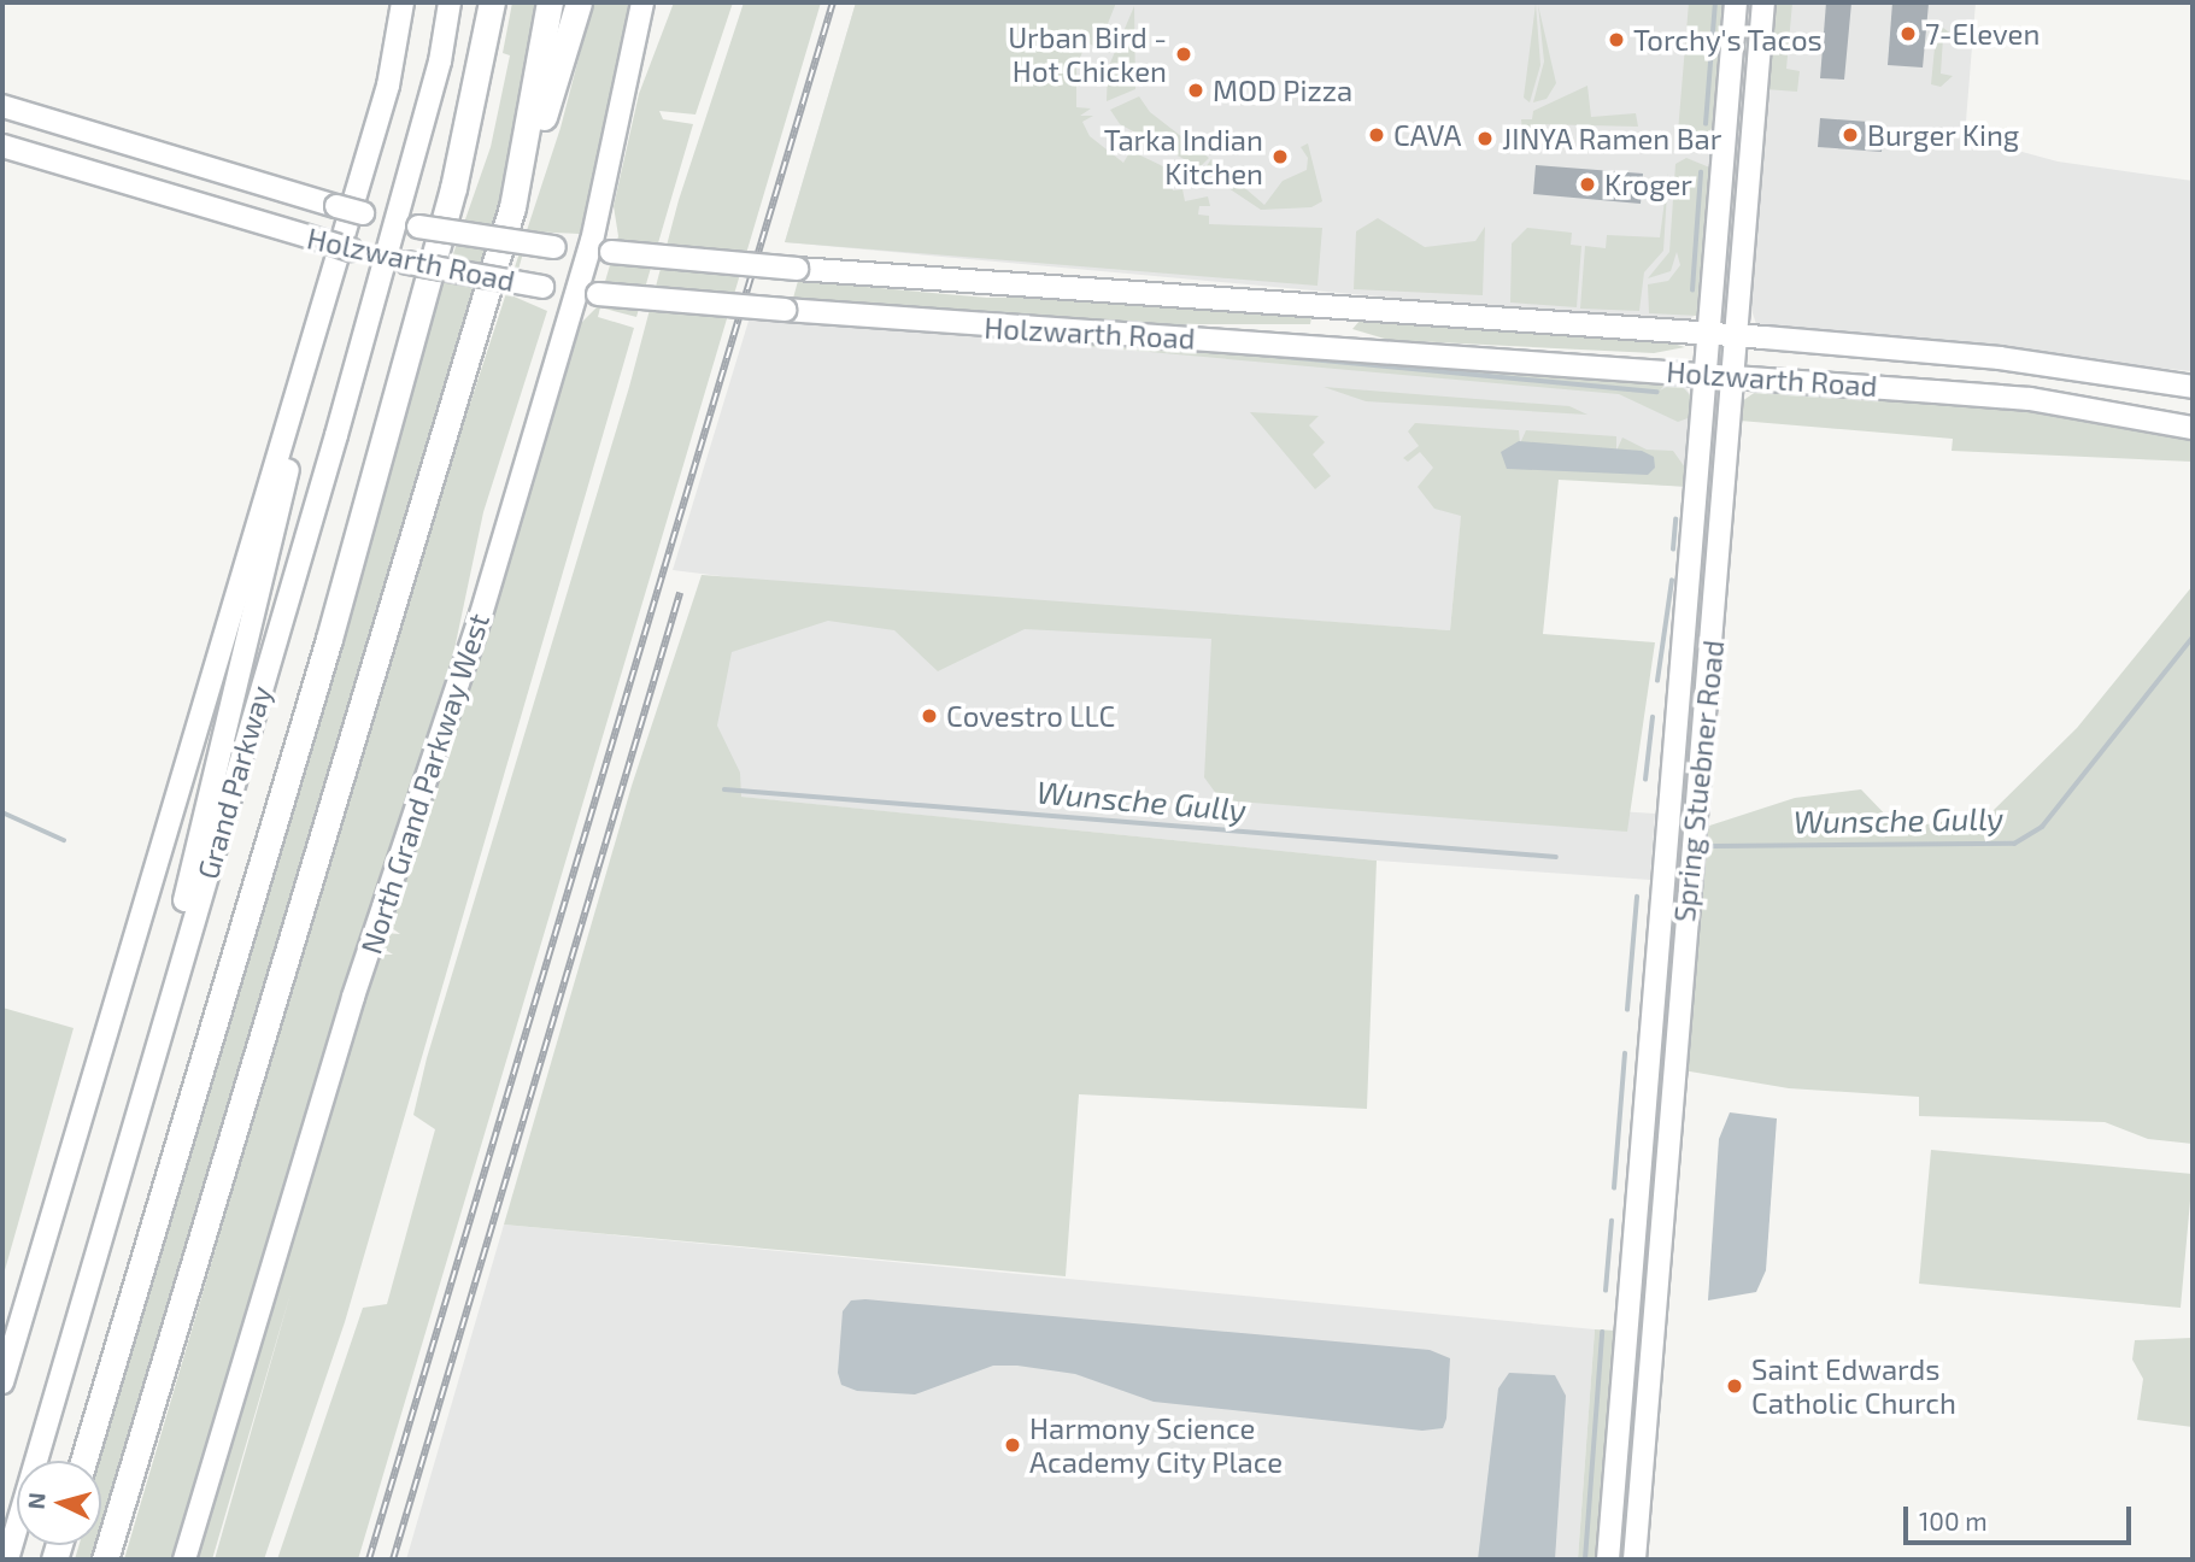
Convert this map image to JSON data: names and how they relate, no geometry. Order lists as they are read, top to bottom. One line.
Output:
{"streets":{"main road":["Holzwarth Road","Spring Stuebner Road","Grand Parkway","North Grand Parkway West"]},"crossings":[["Holzwarth Road","Spring Stuebner Road"],["Holzwarth Road","Grand Parkway"],["Holzwarth Road","North Grand Parkway West"]],"water":["Wunsche Gully"],"places":["7-Eleven","Torchy's Tacos","Urban Bird - Hot Chicken","MOD Pizza","CAVA","Burger King","JINYA Ramen Bar","Tarka Indian Kitchen","Kroger","Covestro LLC","Saint Edwards Catholic Church","Harmony Science Academy City Place"],"scale_bar":"100 m","north":"left"}
